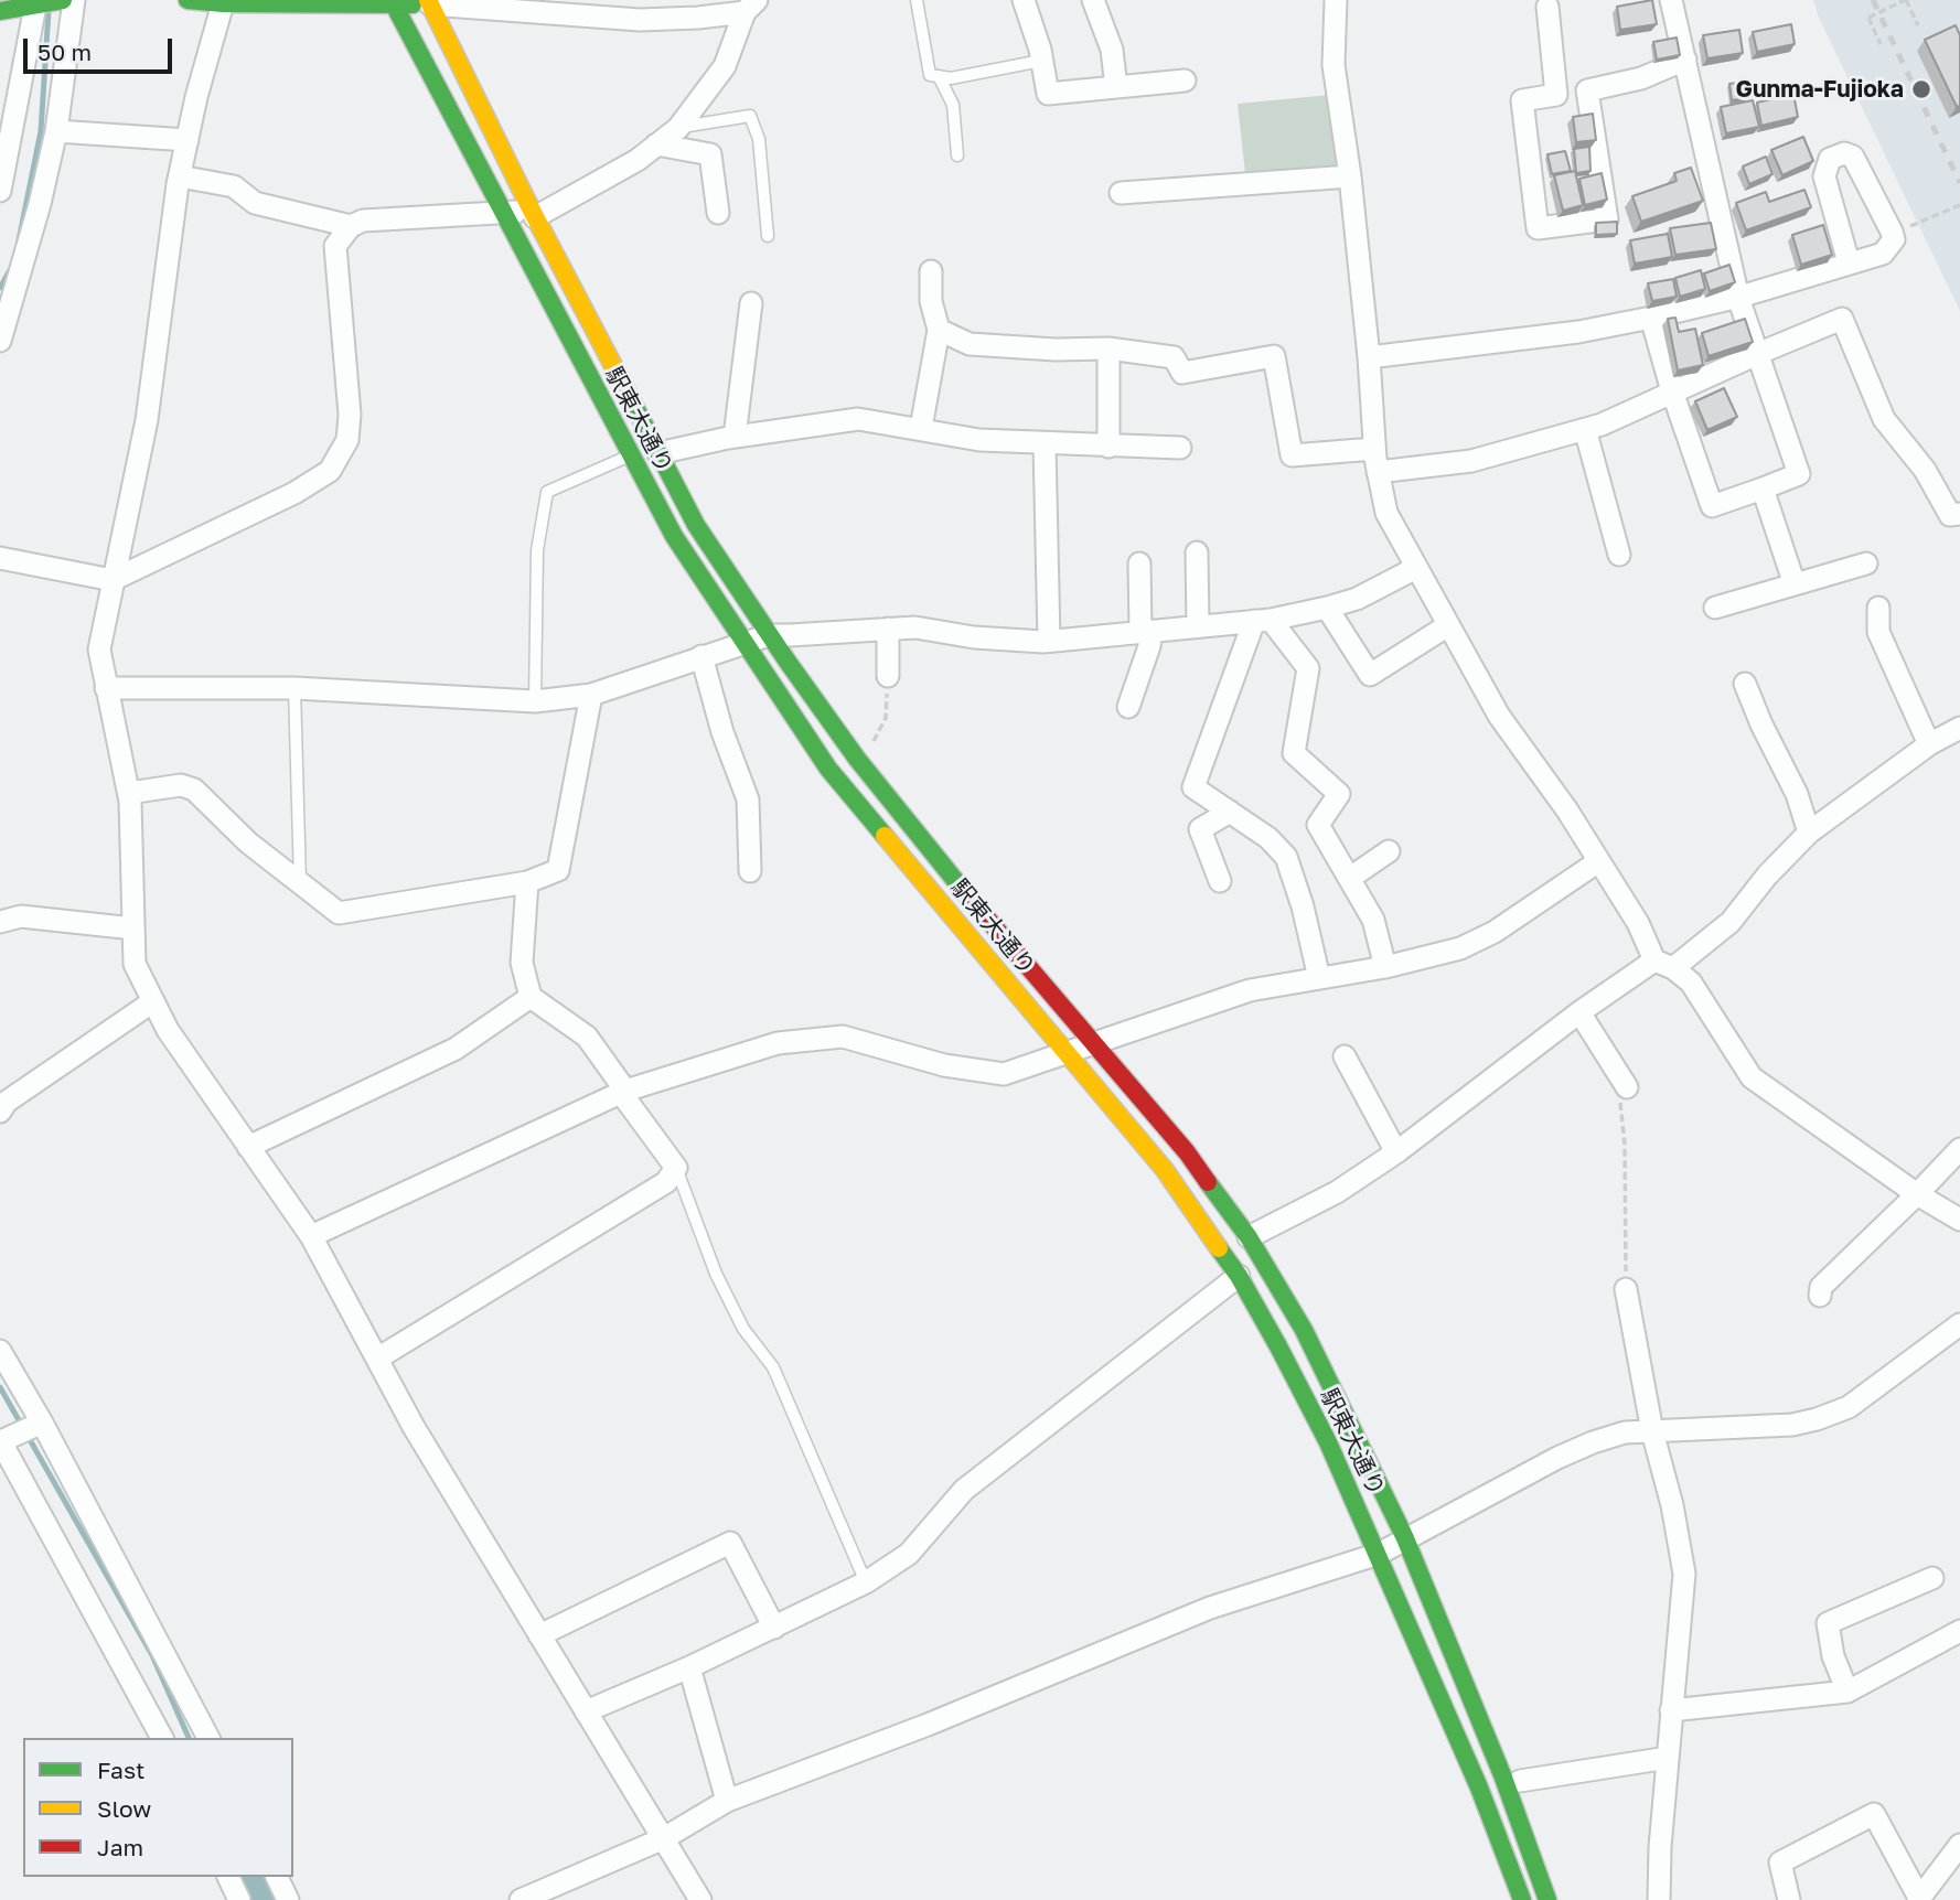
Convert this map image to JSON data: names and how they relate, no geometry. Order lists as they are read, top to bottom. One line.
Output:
{"streets":{"street":["駅東大通り"]},"places":["Gunma-Fujioka"],"legend":["Fast","Slow","Jam"],"scale_bar":"50 m"}
